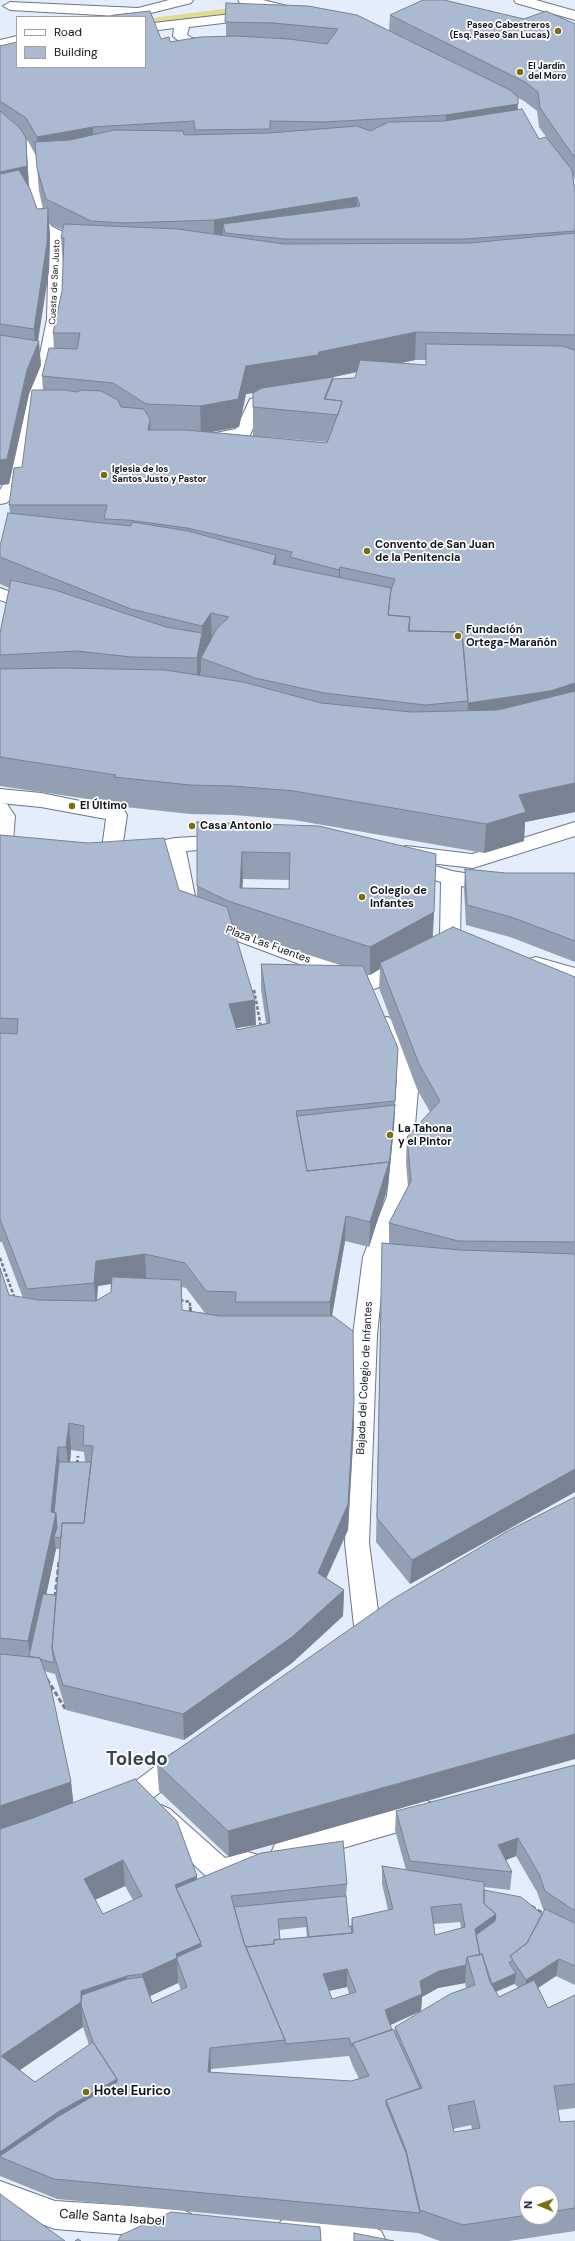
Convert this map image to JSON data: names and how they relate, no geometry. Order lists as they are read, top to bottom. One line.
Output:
{"streets":{"street":["Cuesta de San Justo","Plaza Las Fuentes","Bajada del Colegio de Infantes","Calle Santa Isabel"]},"crossings":[["Plaza Las Fuentes","Bajada del Colegio de Infantes"]],"districts":["Toledo"],"places":["Paseo Cabestreros (Esq. Paseo San Lucas)","El Jardín del Moro","Iglesia de los Santos Justo y Pastor","Convento de San Juan de la Penitencia","Fundación Ortega-Marañón","El Último","Casa Antonio","Colegio de Infantes","La Tahona y el Pintor","Hotel Eurico"],"legend":["Road","Building"],"north":"left"}
